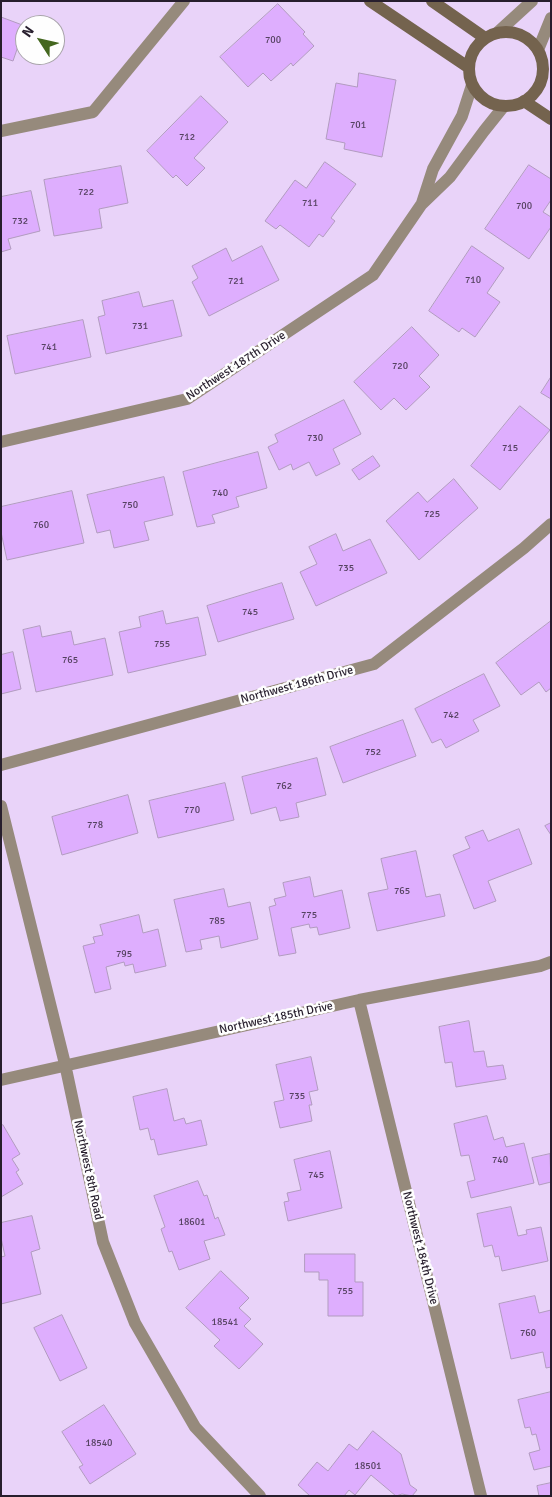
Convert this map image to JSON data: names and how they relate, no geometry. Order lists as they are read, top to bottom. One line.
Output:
{"streets":{"street":["Northwest 187th Drive","Northwest 186th Drive","Northwest 185th Drive","Northwest 8th Road","Northwest 184th Drive"]},"crossings":[["Northwest 185th Drive","Northwest 8th Road"],["Northwest 185th Drive","Northwest 184th Drive"]],"house_numbers":["700","701","712","722","711","700","732","710","721","731","741","720","730","715","740","750","725","760","735","745","755","765","742","752","762","770","778","765","775","785","795","735","740","745","18601","755","18541","760","18540","18501"],"north":"top left"}
